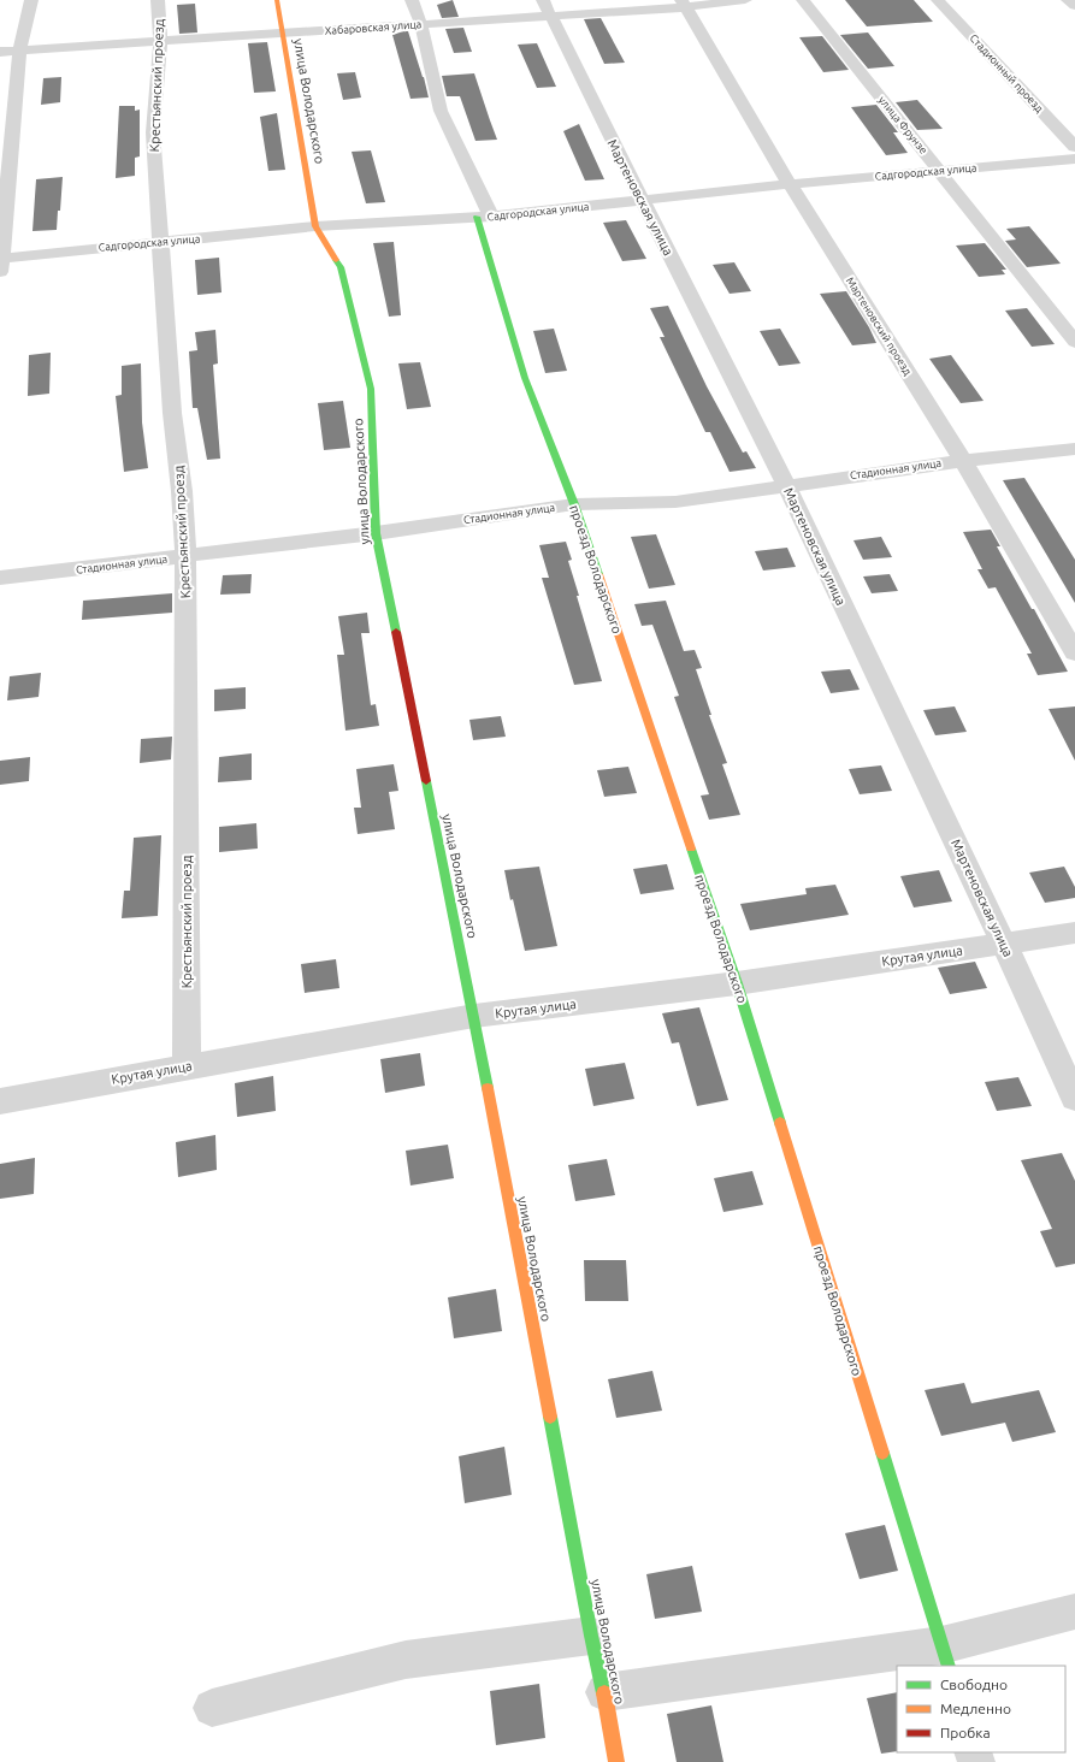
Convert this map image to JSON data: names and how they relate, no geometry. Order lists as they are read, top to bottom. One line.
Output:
{"streets":{"street":["Хабаровская улица","Стадионный проезд","Крестьянский проезд","улица Володарского","улица Фрунзе","Садгородская улица","Мартеновская улица","Мартеновский проезд","Стадионная улица","проезд Володарского","Крутая улица"]},"crossings":[["Хабаровская улица","Крестьянский проезд"],["Хабаровская улица","улица Володарского"],["Хабаровская улица","Мартеновская улица"],["Хабаровская улица","Мартеновский проезд"],["Хабаровская улица","проезд Володарского"],["Крестьянский проезд","Садгородская улица"],["Крестьянский проезд","Стадионная улица"],["Крестьянский проезд","Крутая улица"],["улица Володарского","Садгородская улица"],["улица Володарского","Стадионная улица"],["улица Володарского","Крутая улица"],["улица Фрунзе","Садгородская улица"],["Садгородская улица","Мартеновская улица"],["Садгородская улица","Мартеновский проезд"],["Садгородская улица","проезд Володарского"],["Мартеновская улица","Стадионная улица"],["Мартеновская улица","Крутая улица"],["Мартеновский проезд","Стадионная улица"],["Стадионная улица","проезд Володарского"],["проезд Володарского","Крутая улица"]],"legend":["Свободно","Медленно","Пробка"]}
